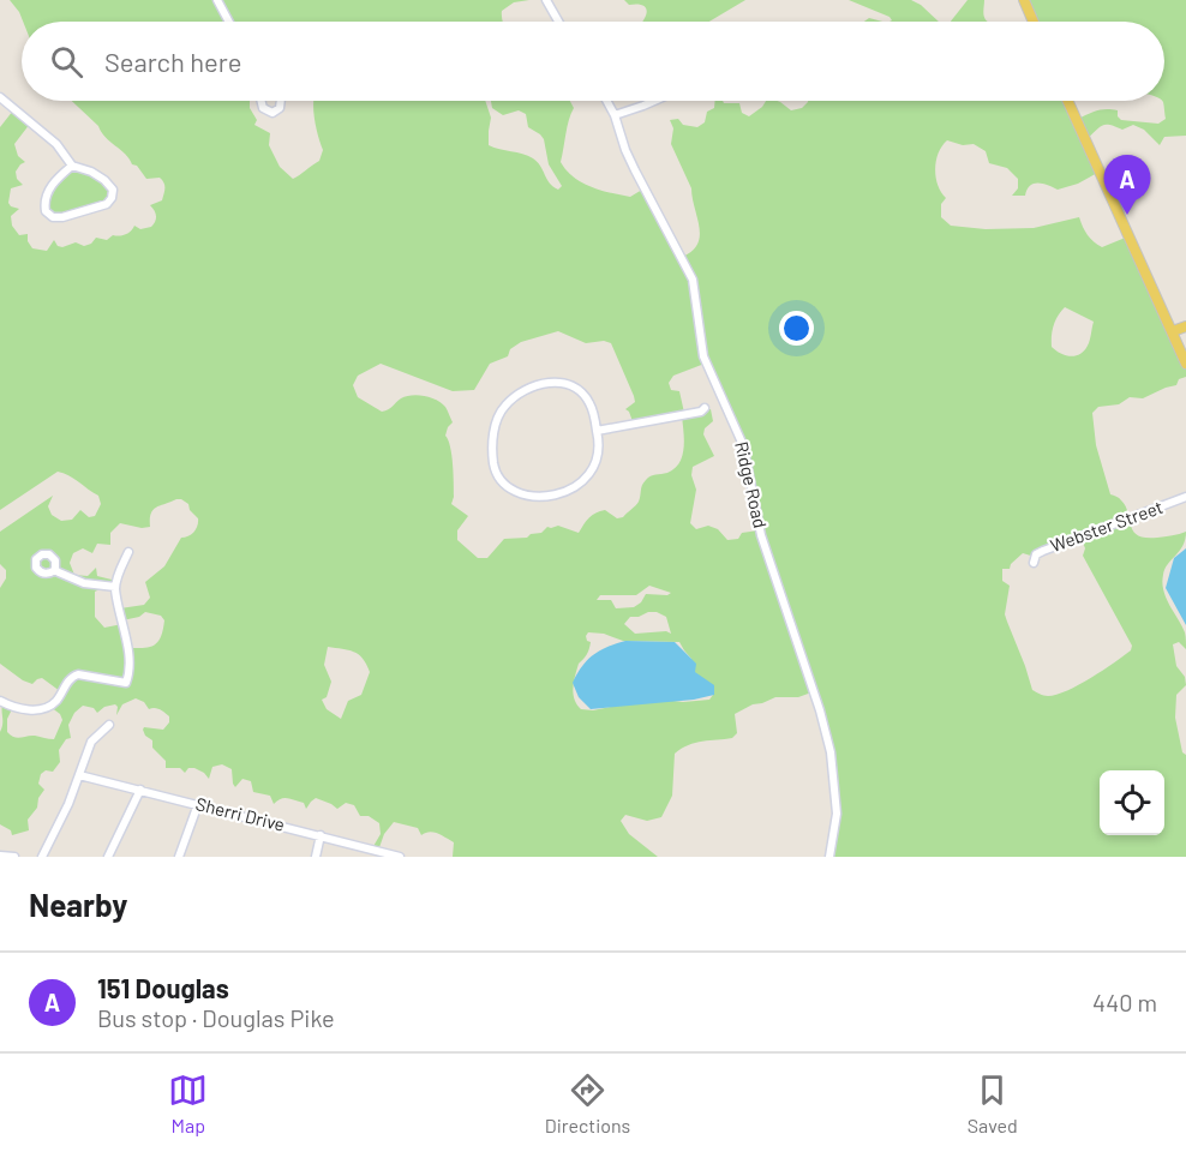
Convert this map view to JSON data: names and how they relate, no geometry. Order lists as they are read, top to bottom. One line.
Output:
{"streets":{"street":["Ridge Road","Webster Street","Sherri Drive"]},"page":{"search":"Search here","pins":"A","heading":"Nearby","list":[{"mark":"A","name":"151 Douglas","note":"Bus stop · Douglas Pike","value":"440 m"}],"nav":["Map","Directions","Saved"]}}
